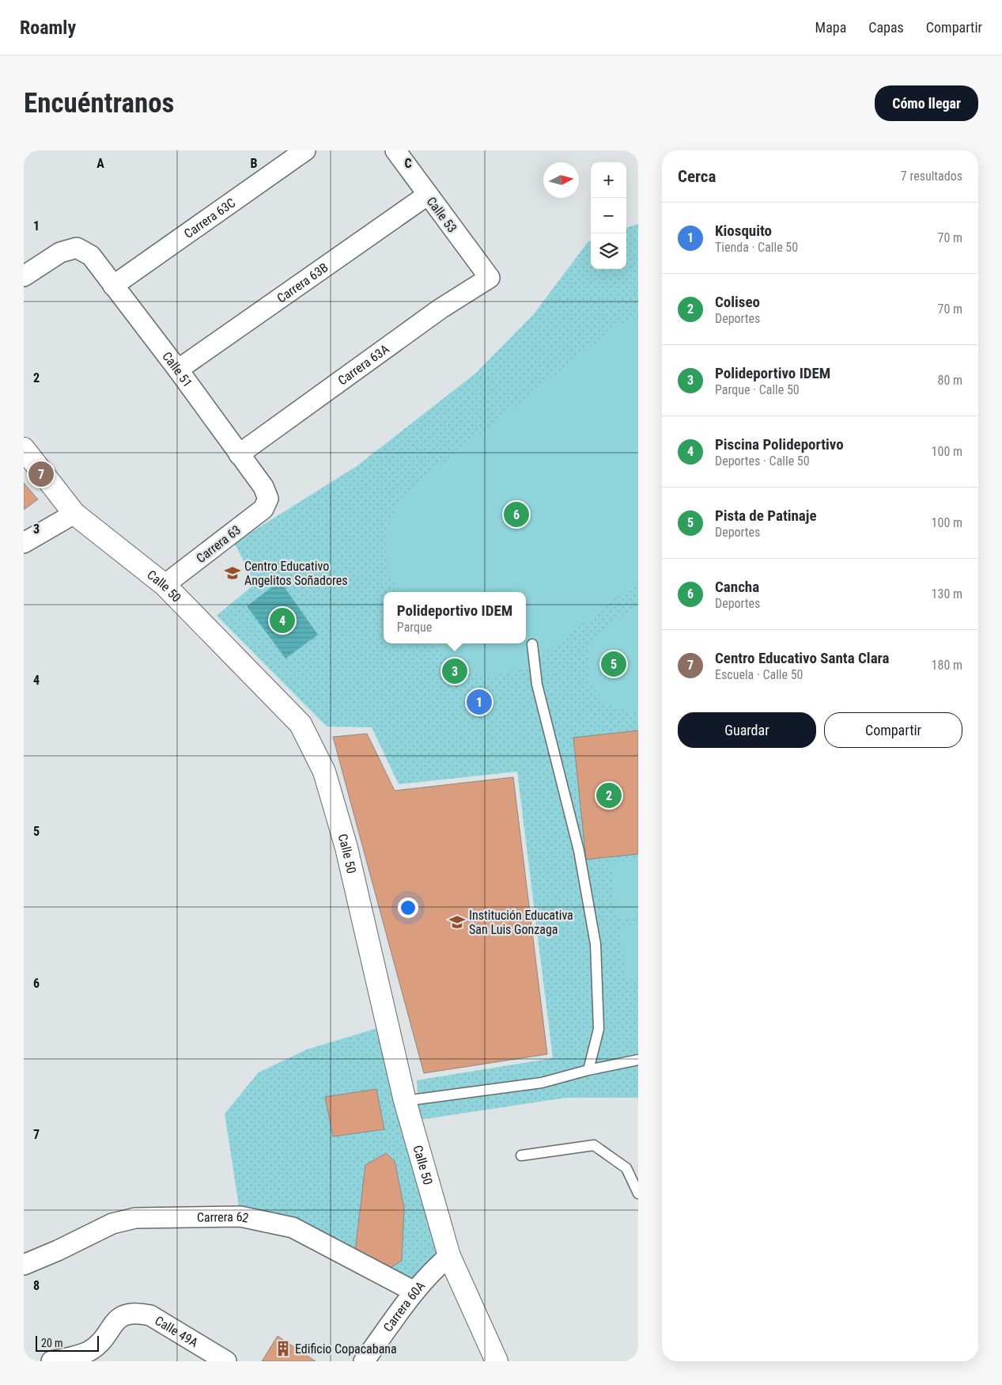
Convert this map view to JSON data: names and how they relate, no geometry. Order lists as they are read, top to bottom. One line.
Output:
{"streets":{"main road":["Calle 50"],"street":["Calle 53","Carrera 63C","Carrera 63B","Carrera 63A","Calle 51","Carrera 63","Carrera 62","Carrera 60A","Calle 49A"]},"crossings":[["Calle 53","Carrera 63B"],["Calle 53","Carrera 63A"],["Carrera 63C","Calle 51"],["Carrera 63B","Calle 51"],["Carrera 63A","Calle 51"],["Calle 51","Carrera 63"],["Carrera 63","Calle 50"],["Calle 50","Carrera 60A"],["Carrera 62","Carrera 60A"]],"places":{"school or university":["Centro Educativo Angelitos Soñadores","Institución Educativa San Luis Gonzaga"],"building":["Edificio Copacabana"]},"scale_bar":"20 m","north":"right","page":{"header":"Roamly","nav":["Mapa","Capas","Compartir"],"buttons":["Cómo llegar",["Guardar","Compartir"]],"title":"Encuéntranos","heading":["Cerca","7 resultados"],"map_buttons":["+","−"],"list":[{"mark":"1","name":"Kiosquito","note":"Tienda · Calle 50","value":"70 m"},{"mark":"2","name":"Coliseo","note":"Deportes","value":"70 m"},{"mark":"3","name":"Polideportivo IDEM","note":"Parque · Calle 50","value":"80 m"},{"mark":"4","name":"Piscina Polideportivo","note":"Deportes · Calle 50","value":"100 m"},{"mark":"5","name":"Pista de Patinaje","note":"Deportes","value":"100 m"},{"mark":"6","name":"Cancha","note":"Deportes","value":"130 m"},{"mark":"7","name":"Centro Educativo Santa Clara","note":"Escuela · Calle 50","value":"180 m"}],"pins":["7","6","4","5","3","1","2"],"popup":["Polideportivo IDEM","Parque"],"scale":"20 m"},"grid":{"columns":["A","B","C"],"rows":["1","2","3","4","5","6","7","8"]}}
